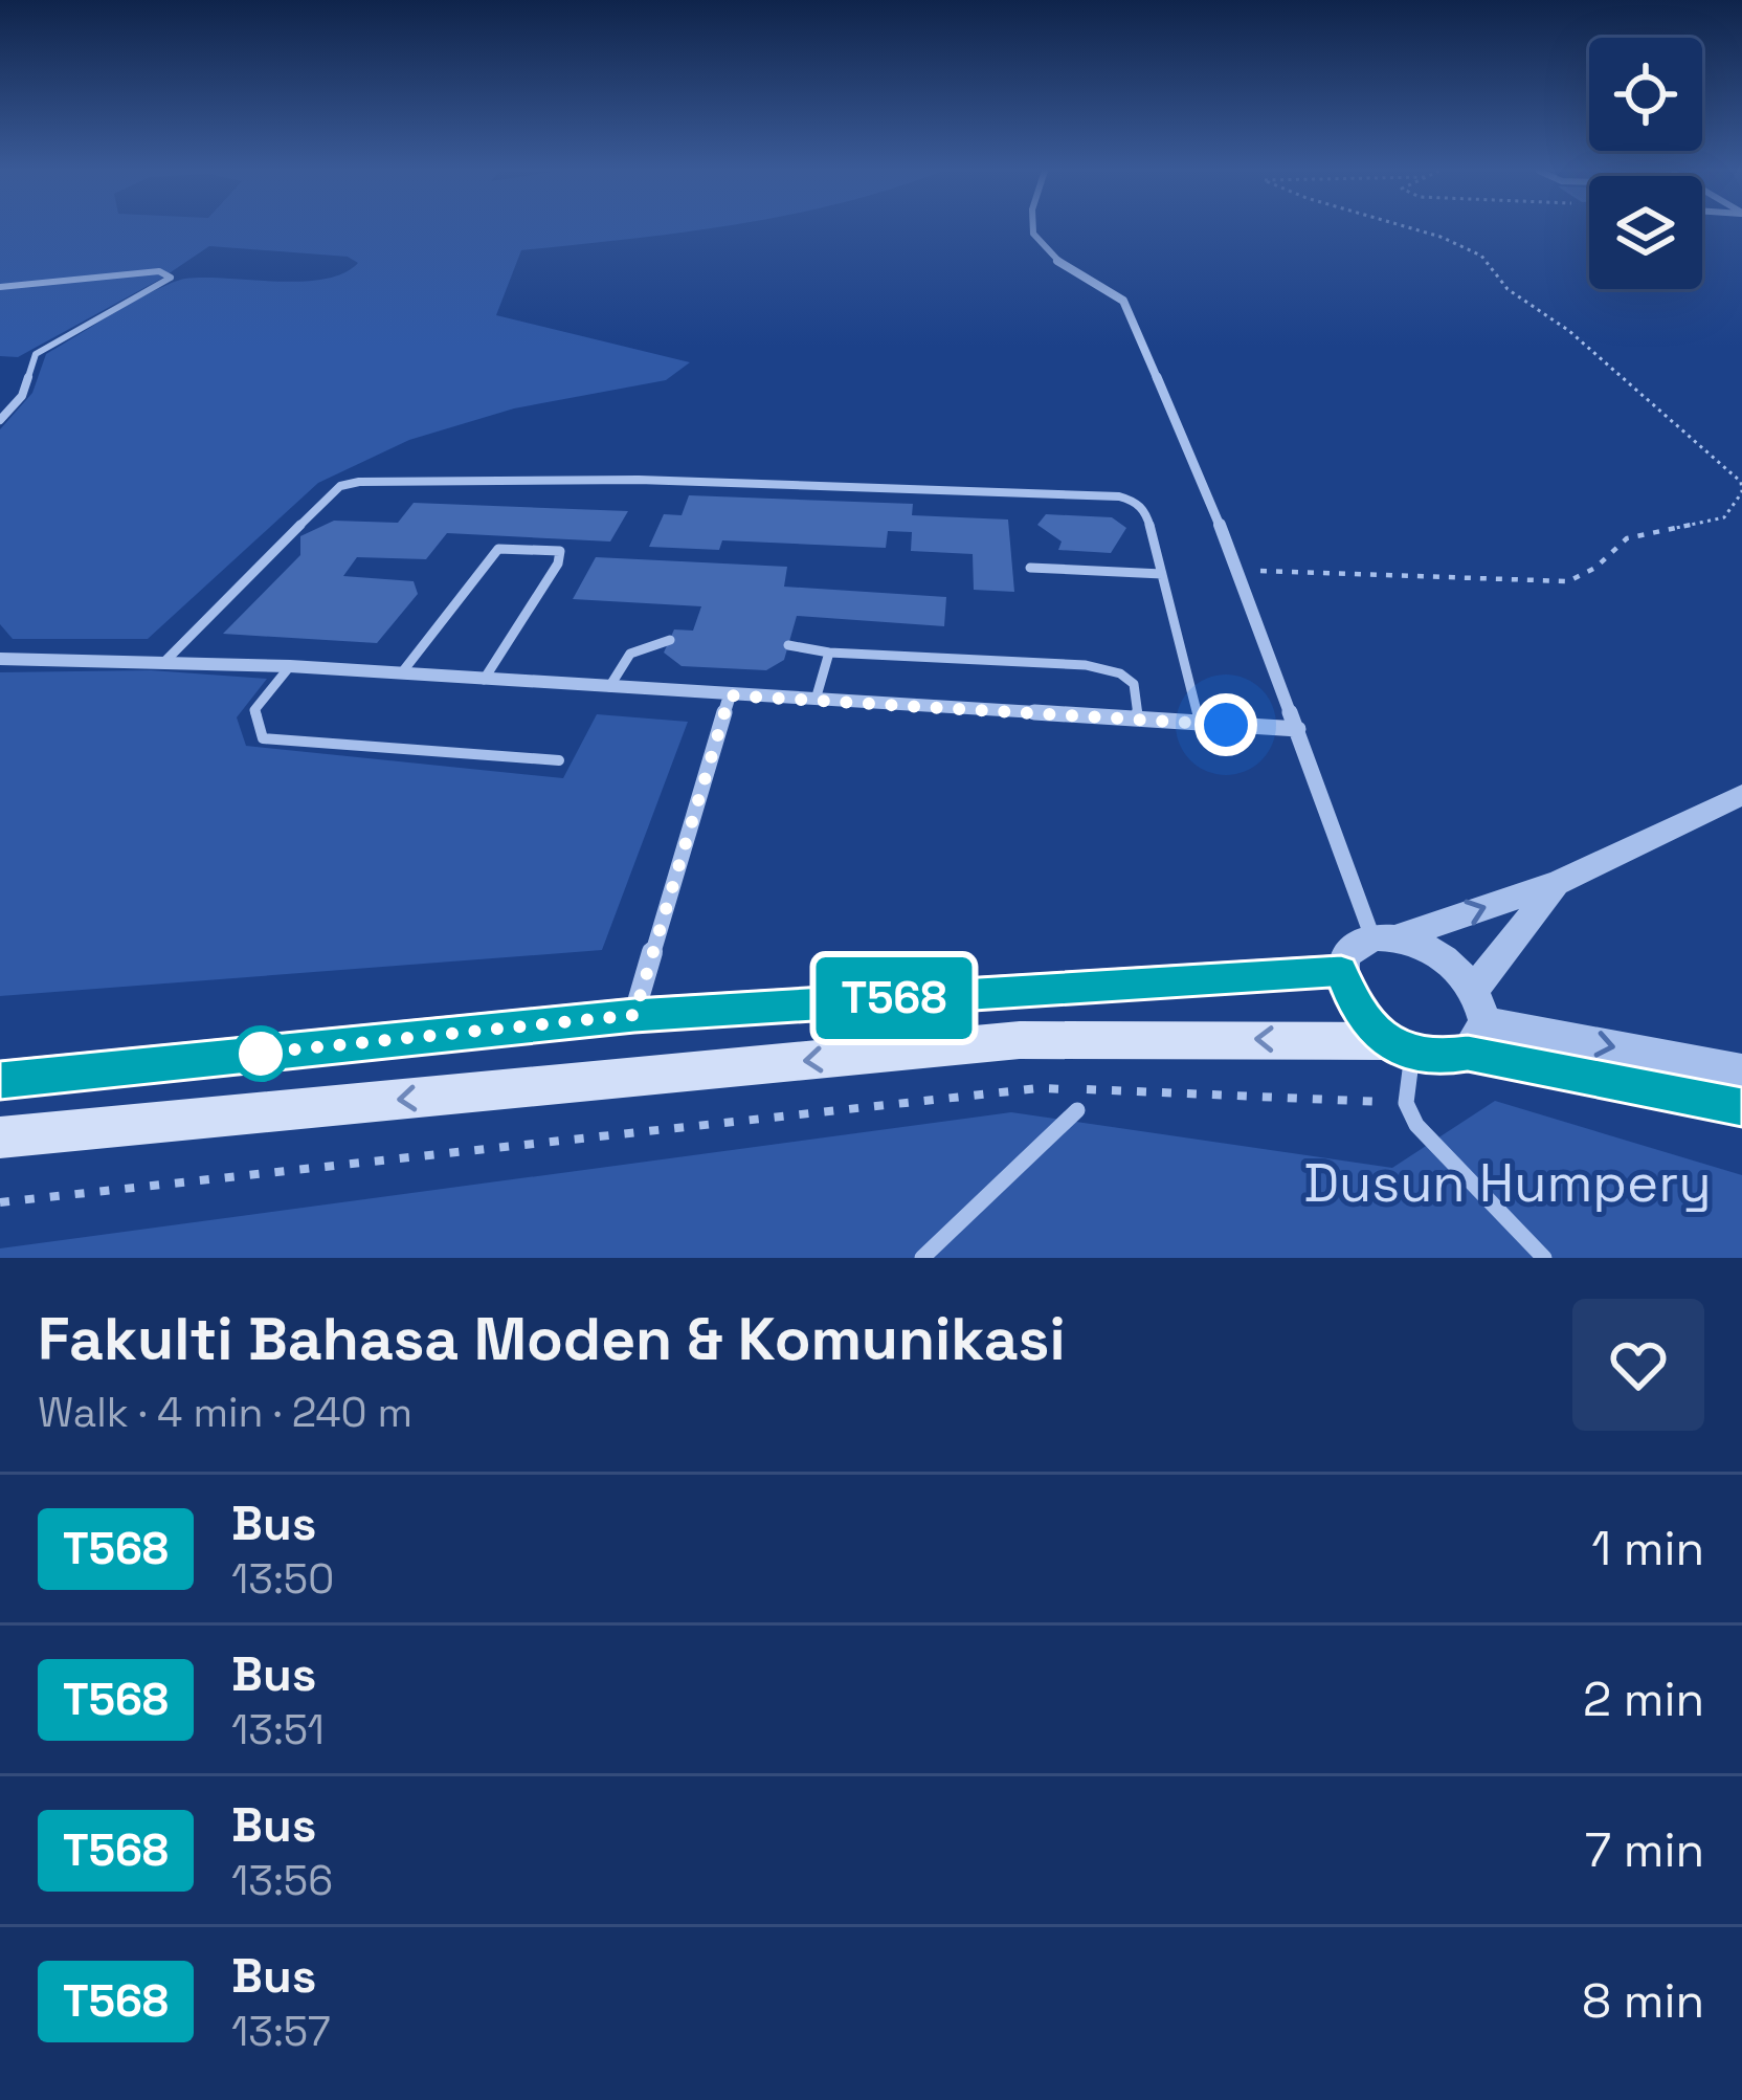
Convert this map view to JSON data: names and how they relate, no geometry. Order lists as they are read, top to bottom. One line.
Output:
{"parks":["Dusun Humpery"],"lines":["bus line T568"],"page":{"on_map":"T568","heading":["Fakulti Bahasa Moden & Komunikasi","Walk · 4 min · 240 m"],"list":[{"mark":"T568","name":"Bus","note":"13:50","value":"1 min"},{"mark":"T568","name":"Bus","note":"13:51","value":"2 min"},{"mark":"T568","name":"Bus","note":"13:56","value":"7 min"},{"mark":"T568","name":"Bus","note":"13:57","value":"8 min"}]}}
